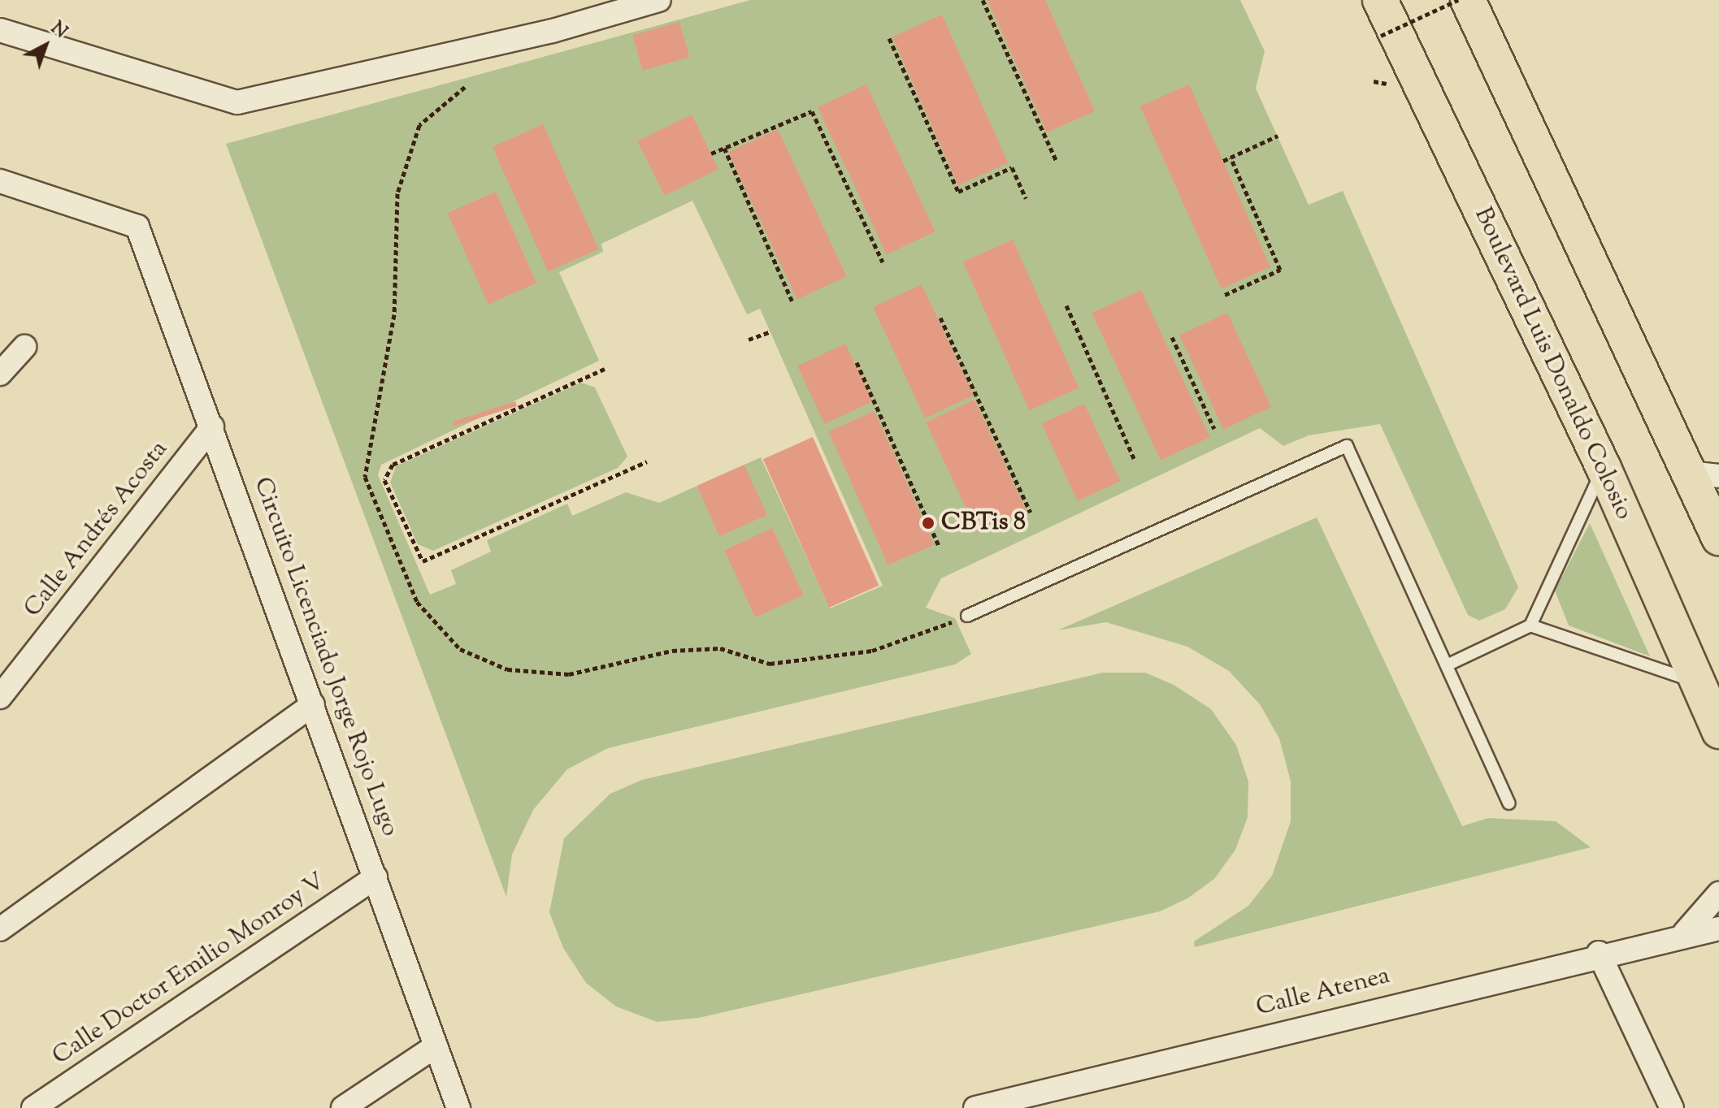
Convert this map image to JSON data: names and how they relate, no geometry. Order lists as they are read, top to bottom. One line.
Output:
{"streets":{"main road":["Boulevard Luis Donaldo Colosio"],"street":["Calle Andrés Acosta","Circuito Licenciado Jorge Rojo Lugo","Calle Doctor Emilio Monroy V","Calle Atenea"]},"crossings":[["Calle Andrés Acosta","Circuito Licenciado Jorge Rojo Lugo"],["Circuito Licenciado Jorge Rojo Lugo","Calle Doctor Emilio Monroy V"]],"places":["CBTis 8"],"north":"top right"}
